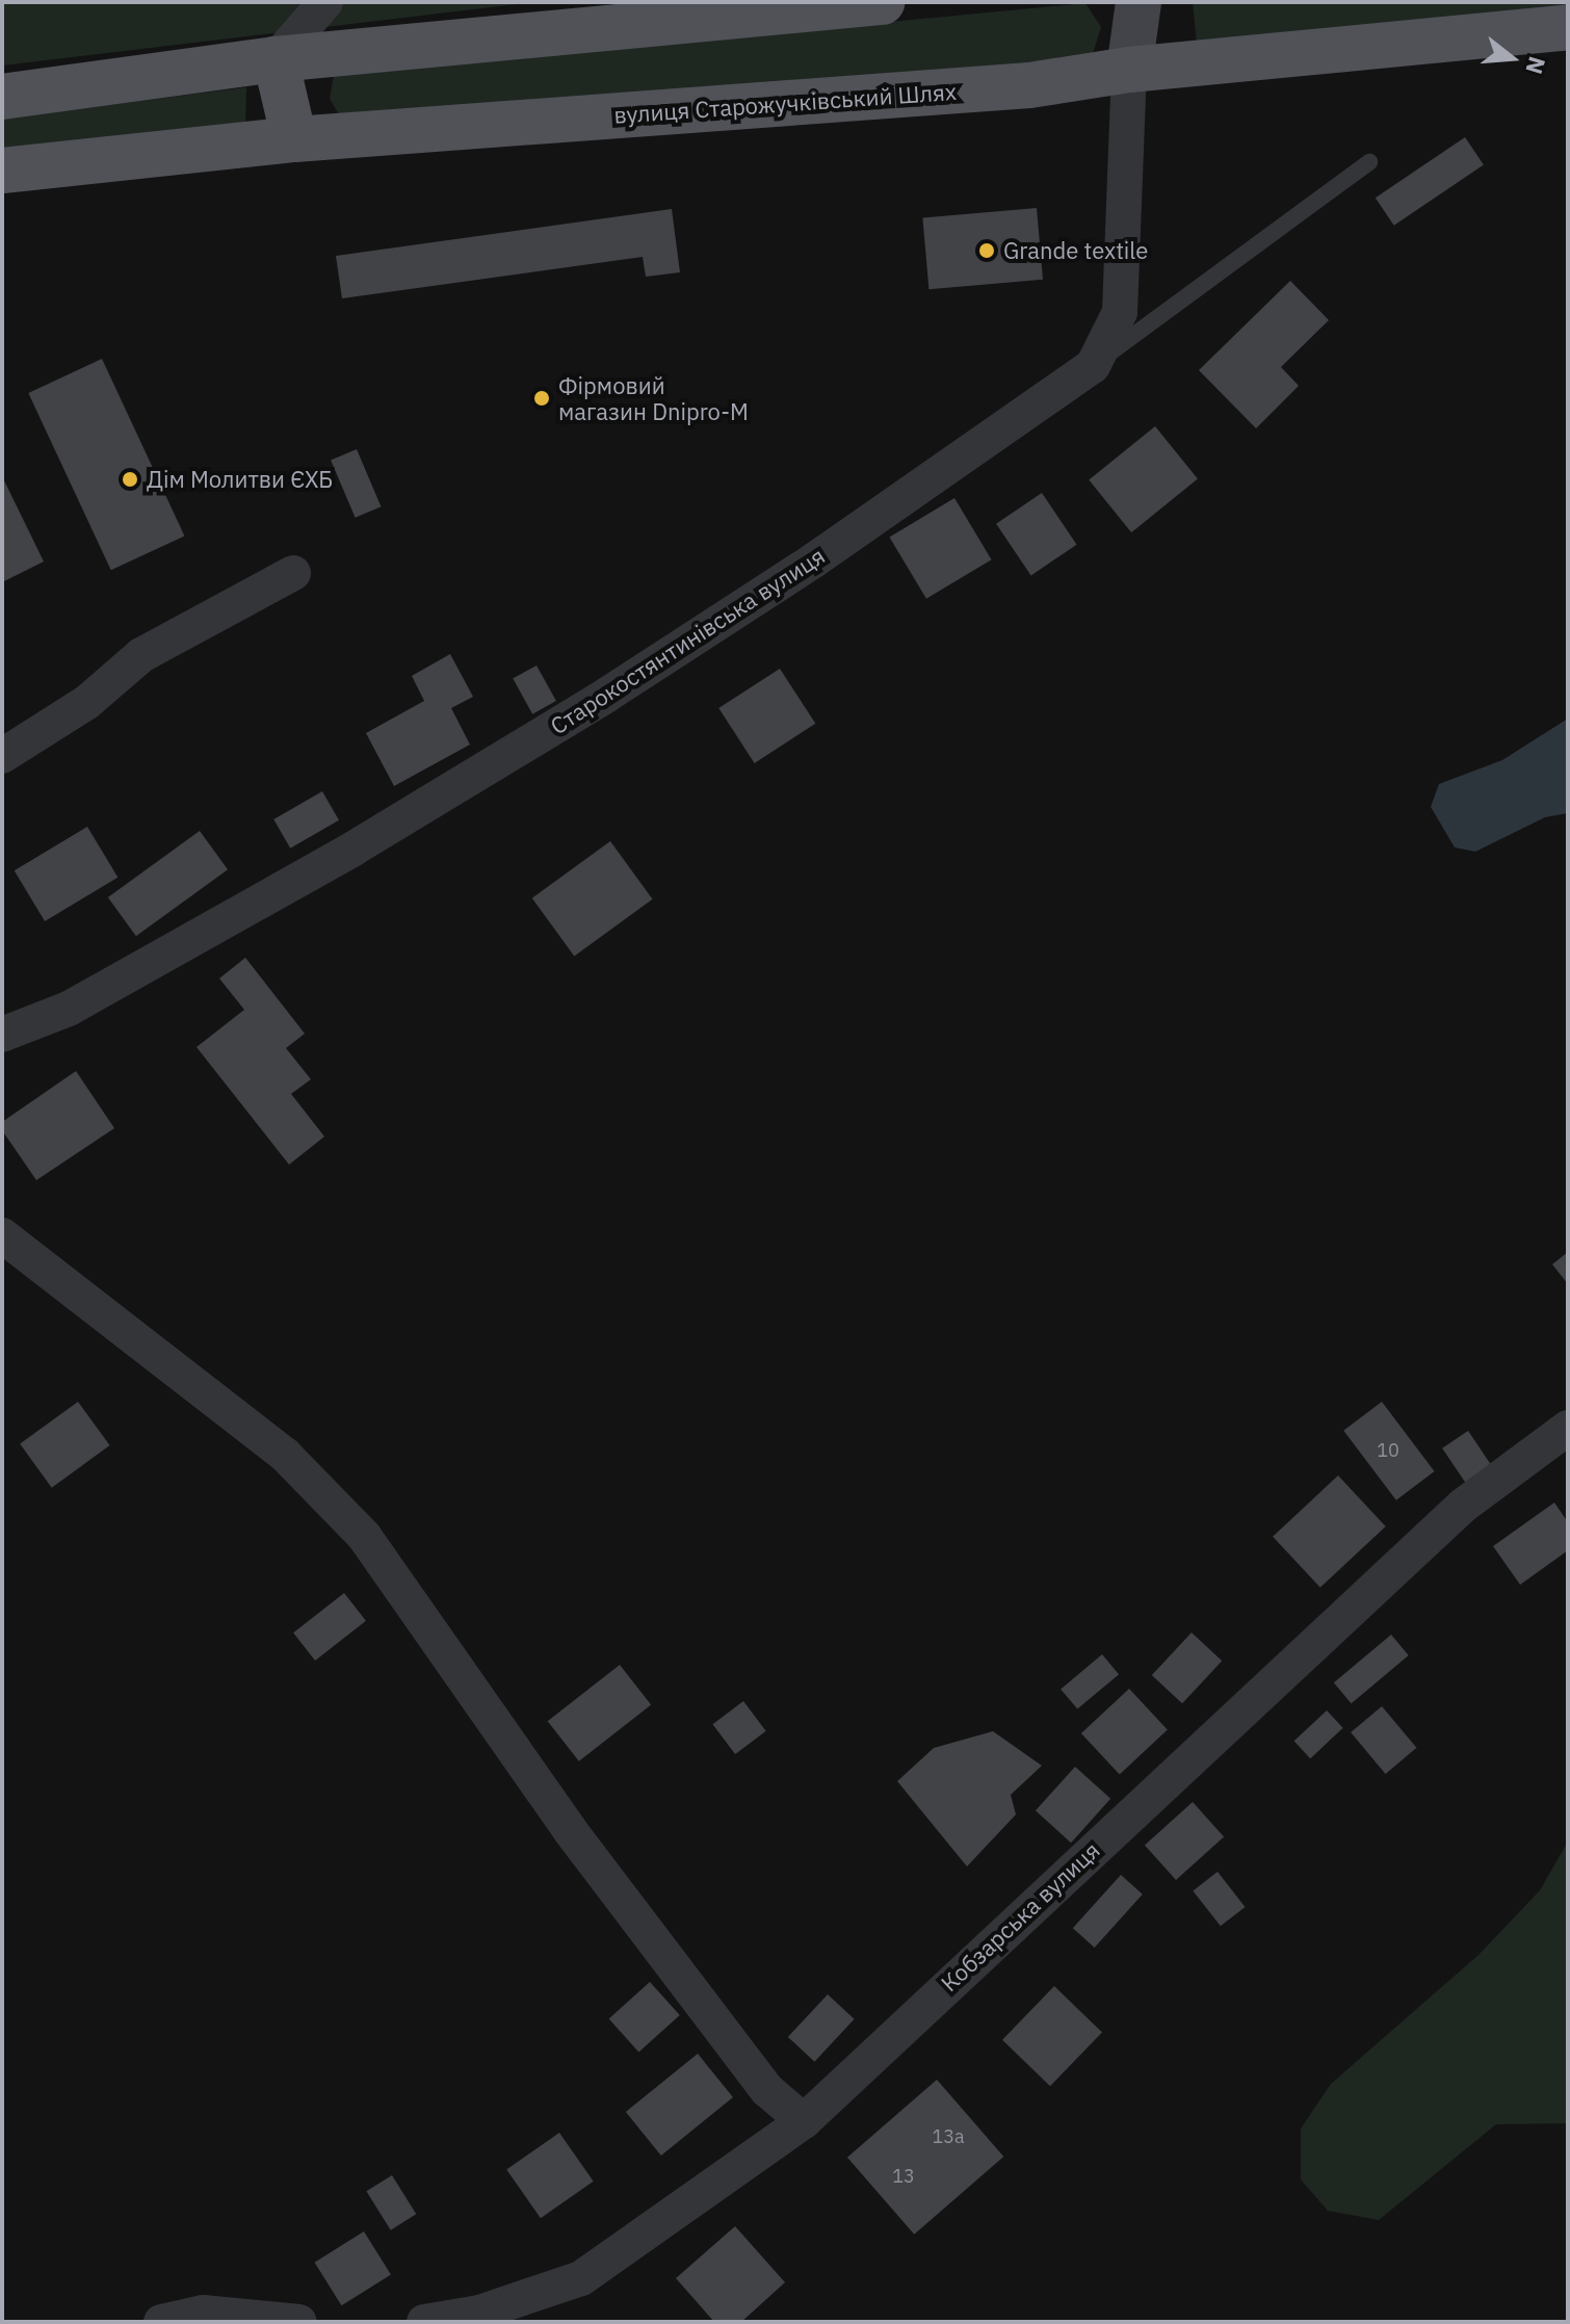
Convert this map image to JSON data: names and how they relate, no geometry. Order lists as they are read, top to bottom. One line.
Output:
{"streets":{"main road":["вулиця Старожучківський Шлях"],"street":["Старокостянтинівська вулиця","Кобзарська вулиця"]},"crossings":[["вулиця Старожучківський Шлях","Старокостянтинівська вулиця"]],"places":["Grande textile","Фірмовий магазин Dnipro-M","Дім Молитви ЄХБ"],"house_numbers":["10","13а","13"],"north":"right"}
